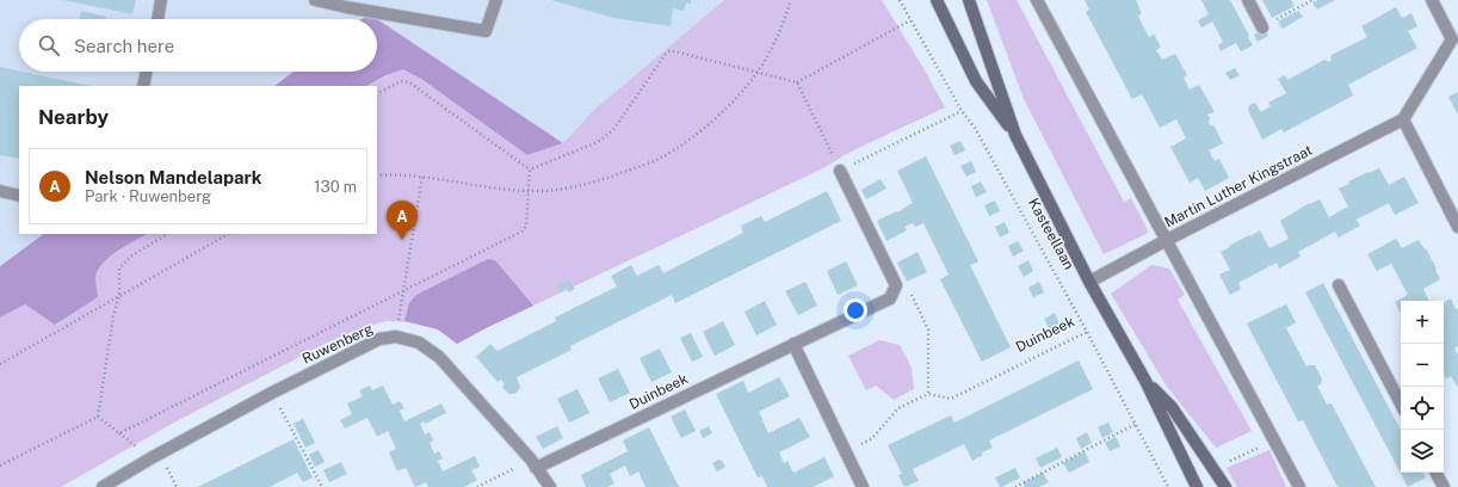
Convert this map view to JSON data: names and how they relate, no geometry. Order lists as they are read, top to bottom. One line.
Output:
{"streets":{"main road":["Kasteellaan"],"street":["Martin Luther Kingstraat","Duinbeek","Ruwenberg"]},"crossings":[["Martin Luther Kingstraat","Kasteellaan"],["Kasteellaan","Duinbeek"],["Duinbeek","Ruwenberg"]],"page":{"search":"Search here","heading":"Nearby","list":[{"mark":"A","name":"Nelson Mandelapark","note":"Park · Ruwenberg","value":"130 m"}],"pins":"A","map_buttons":["+","−"]}}
